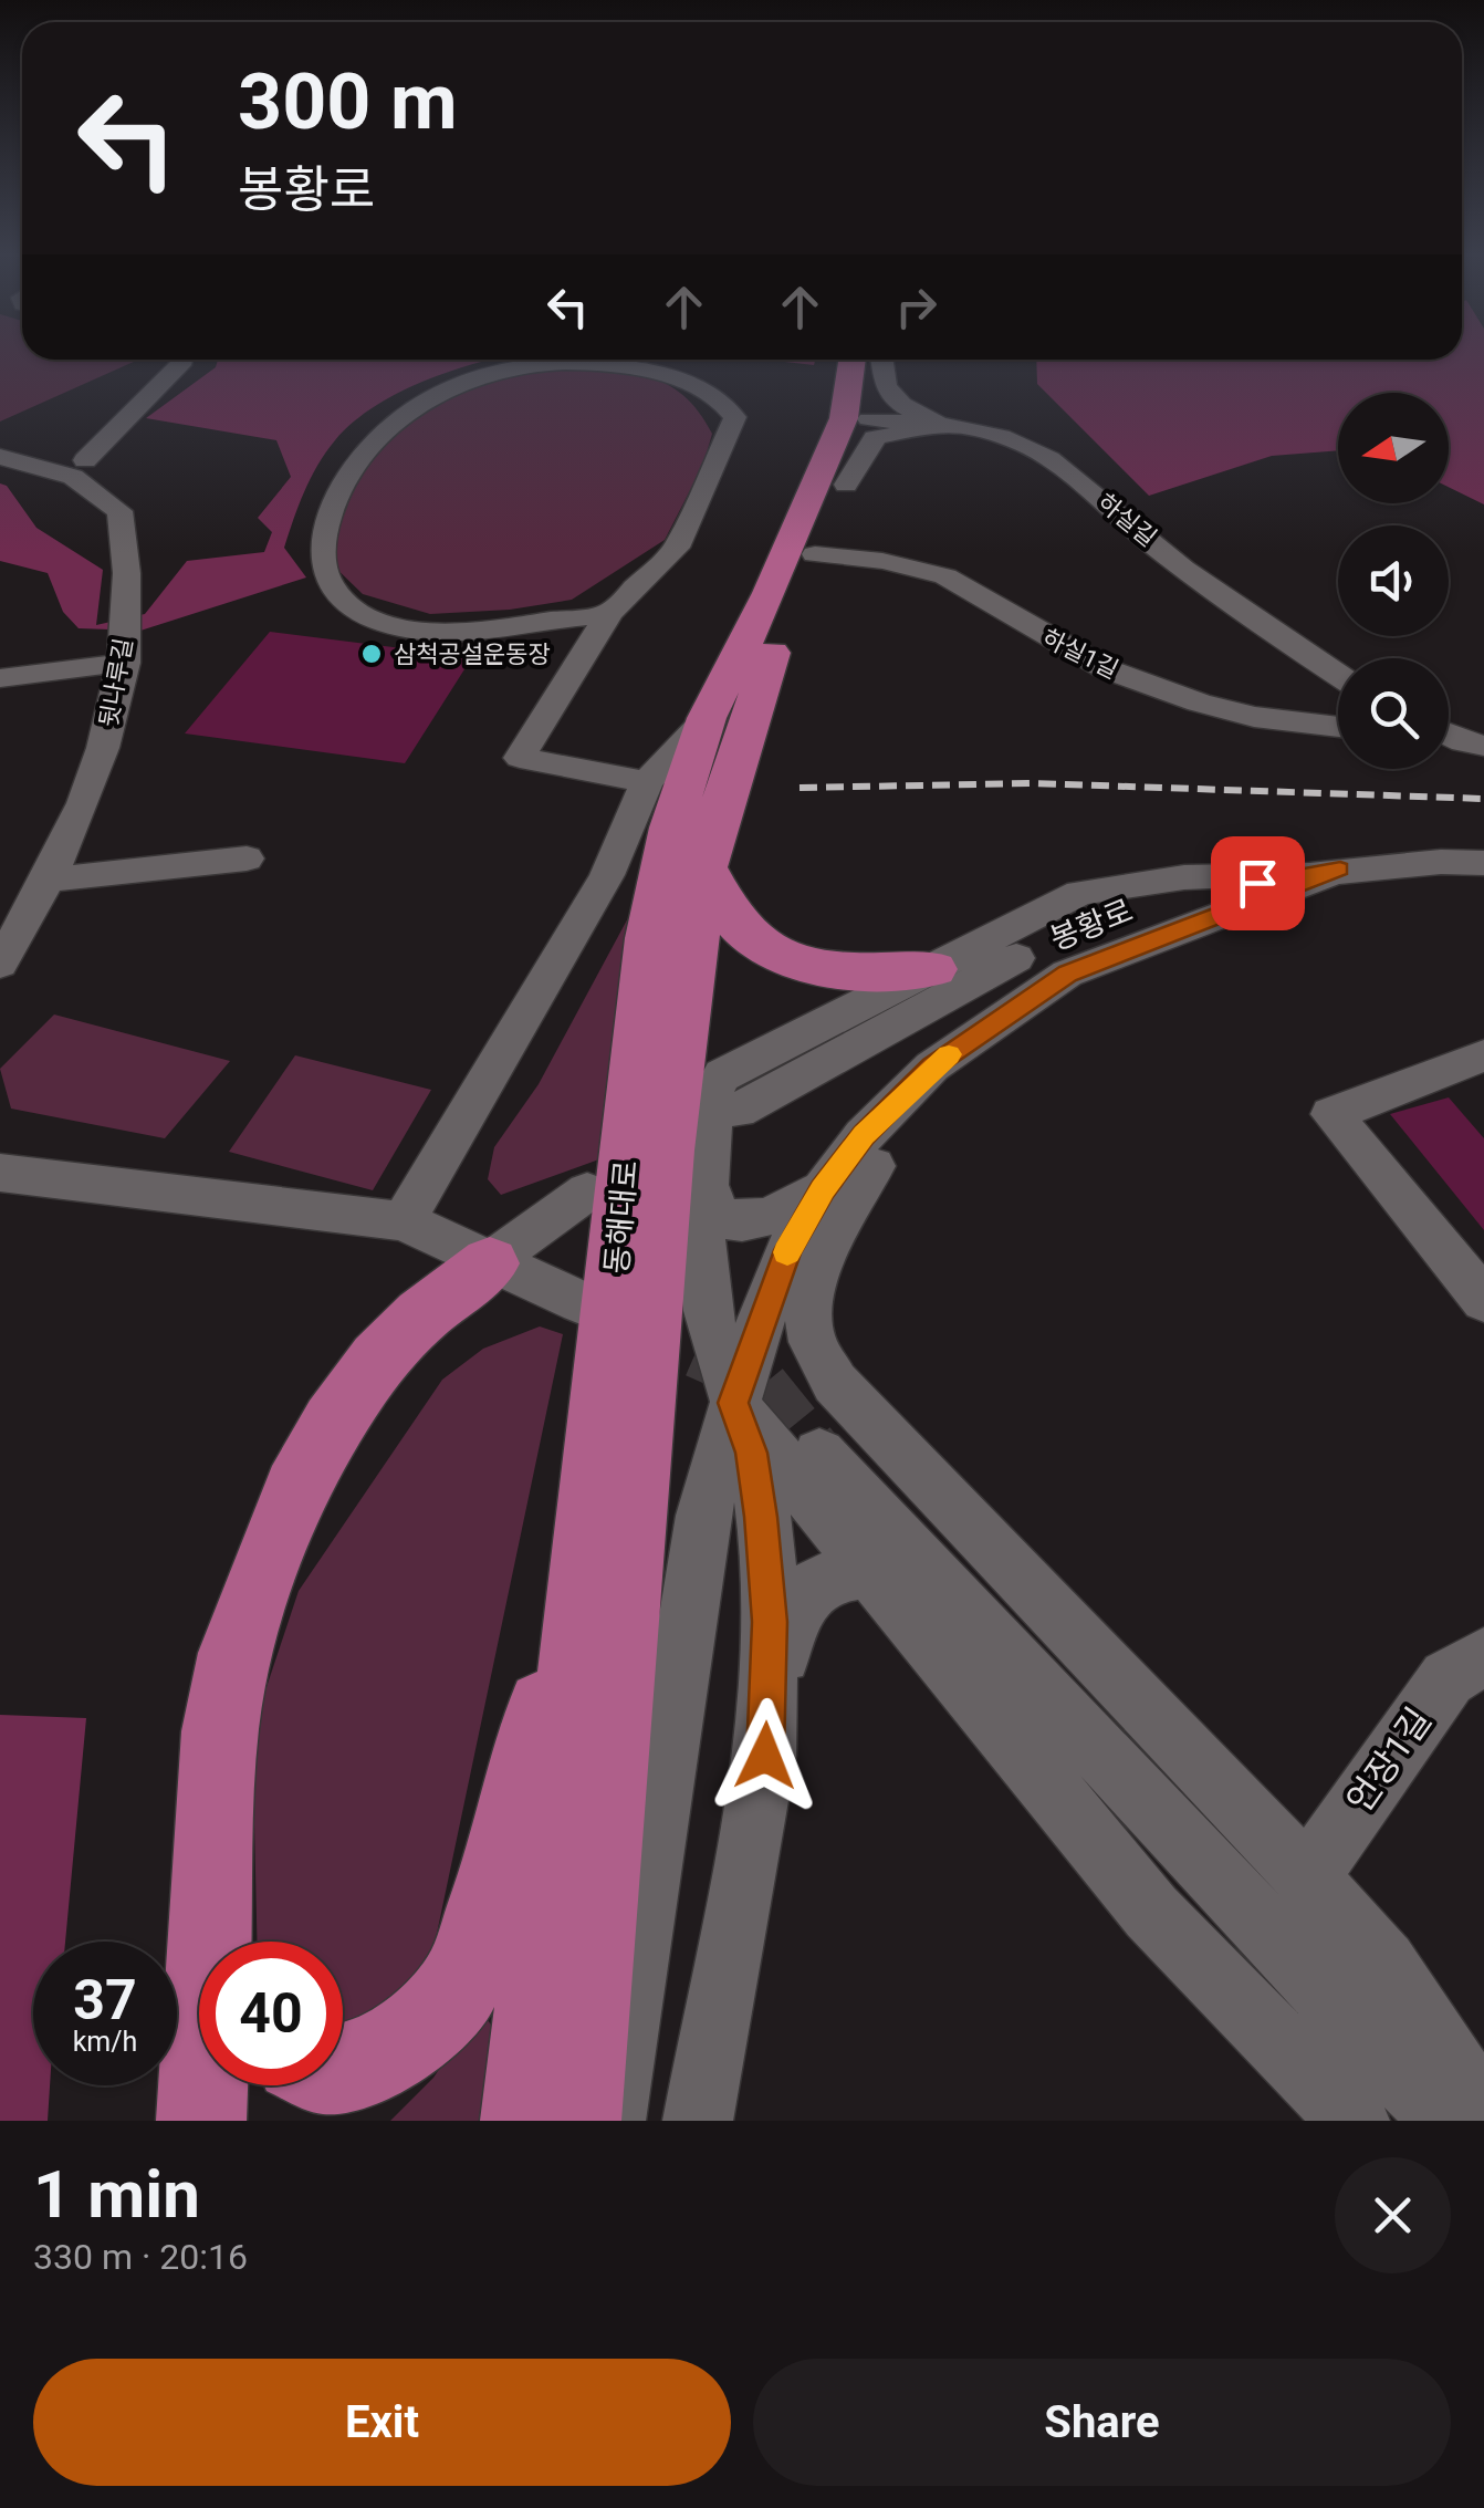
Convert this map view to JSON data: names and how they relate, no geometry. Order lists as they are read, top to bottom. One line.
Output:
{"streets":{"main road":["동해대로"],"street":["하실길","하실1길","뒷나루길","봉황로","언장1길"]},"crossings":[["하실길","동해대로"],["하실1길","동해대로"]],"places":["삼척공설운동장"],"north":"left","page":{"turn":["300 m","봉황로"],"speed":"37 km/h","limit":"40","heading":["1 min","330 m · 20:16"],"buttons":["Exit","Share"]}}
